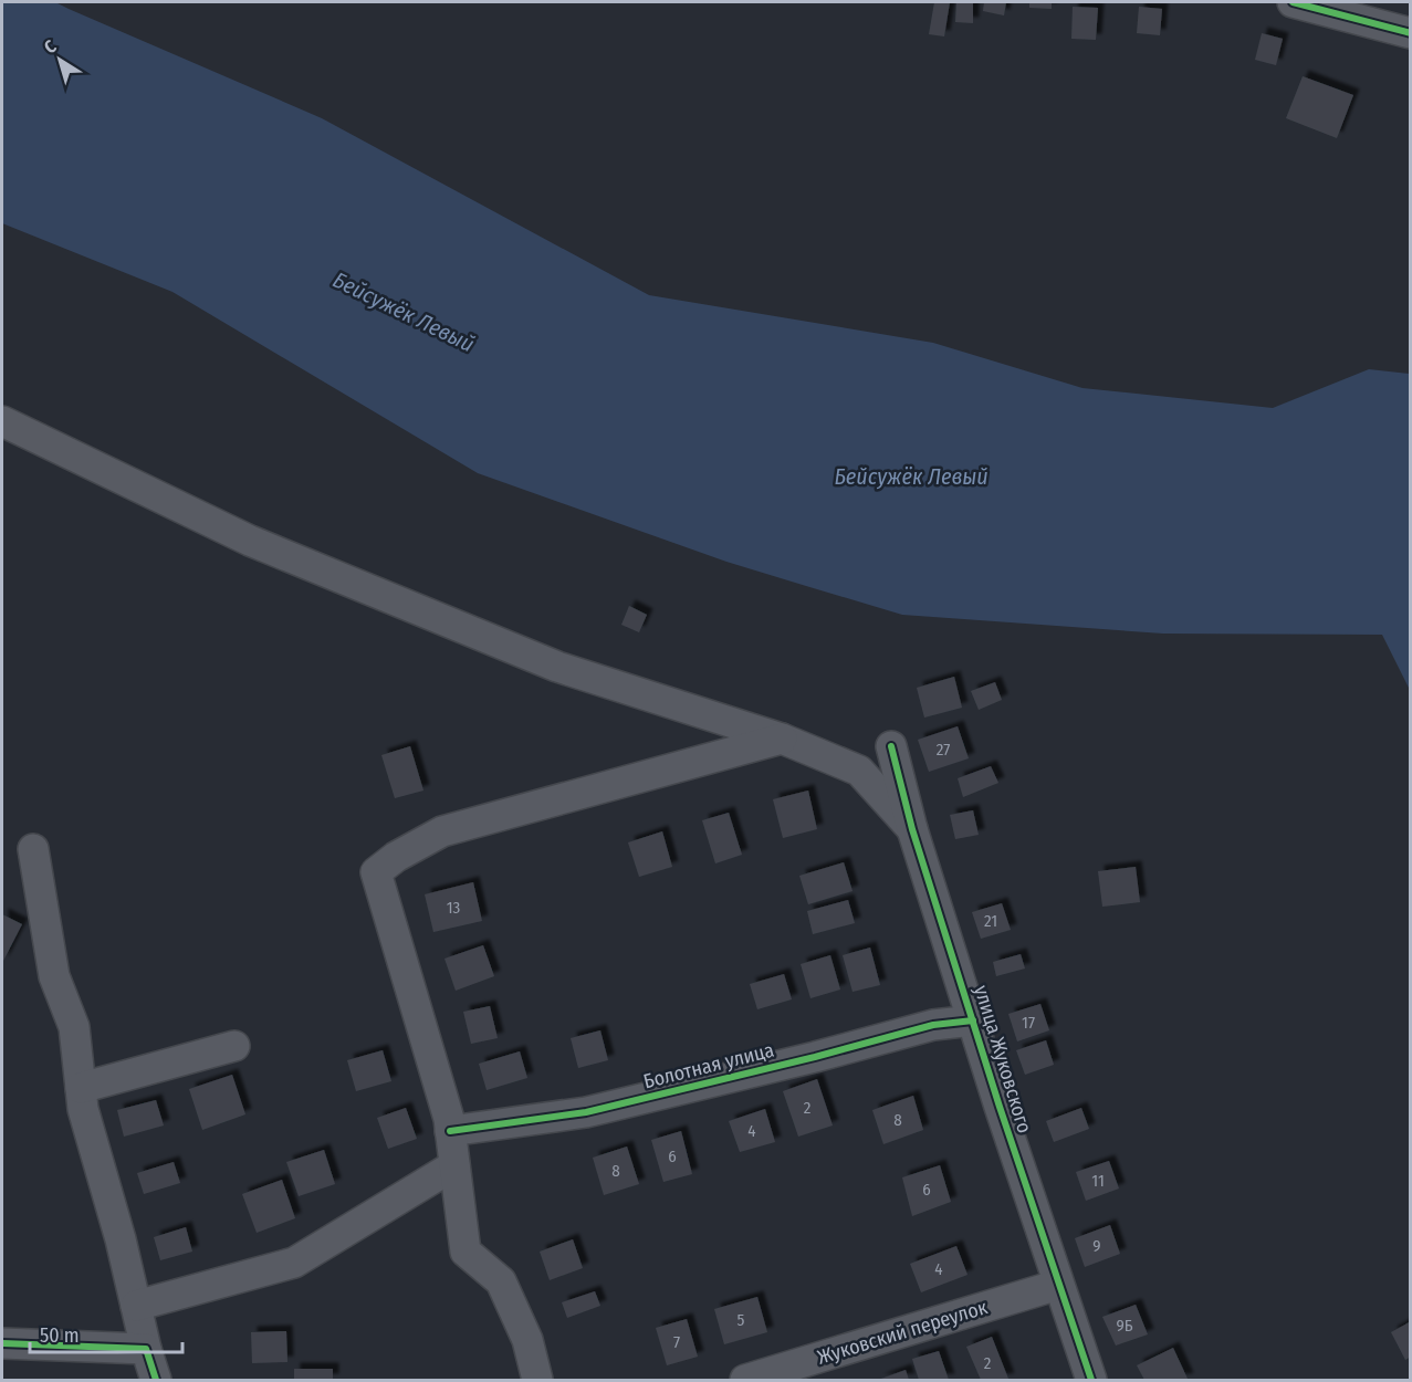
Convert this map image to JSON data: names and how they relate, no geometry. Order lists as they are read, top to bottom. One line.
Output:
{"streets":{"street":["улица Жуковского","Болотная улица","Жуковский переулок"]},"crossings":[["улица Жуковского","Болотная улица"],["улица Жуковского","Жуковский переулок"]],"water":["Бейсужёк Левый"],"house_numbers":["27","13","21","17","2","8","4","6","8","11","6","9","4","5","9Б","7","2"],"scale_bar":"50 m","north":"top left"}
